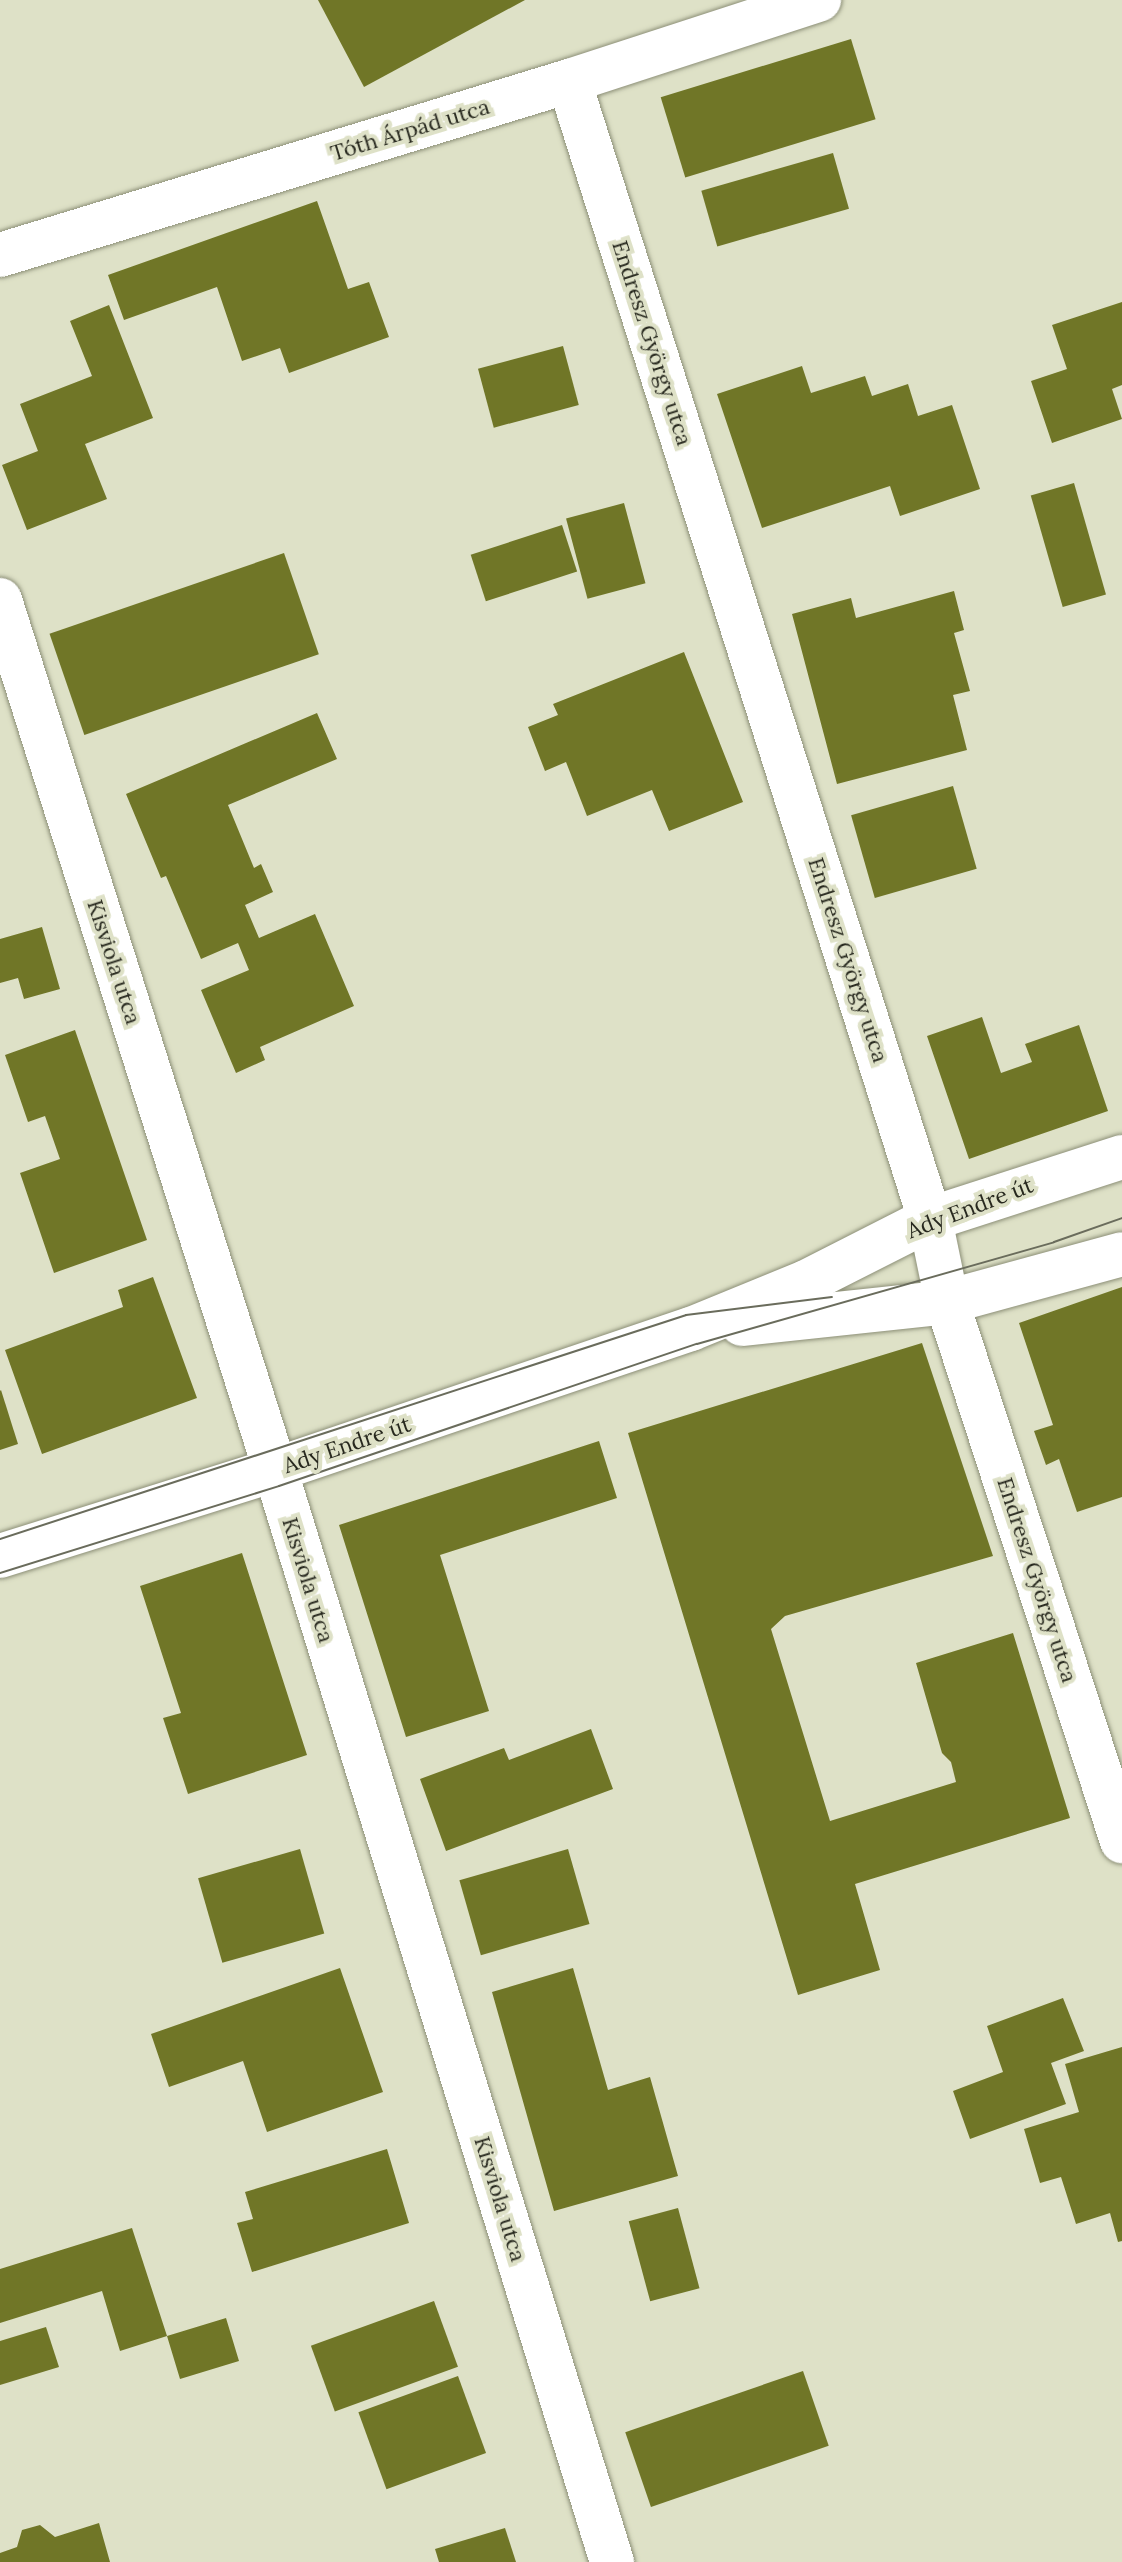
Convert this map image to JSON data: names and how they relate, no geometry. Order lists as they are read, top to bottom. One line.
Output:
{"streets":{"street":["Tóth Árpád utca","Endresz György utca","Kisviola utca","Ady Endre út"]},"crossings":[["Tóth Árpád utca","Endresz György utca"],["Endresz György utca","Ady Endre út"],["Kisviola utca","Ady Endre út"]]}
